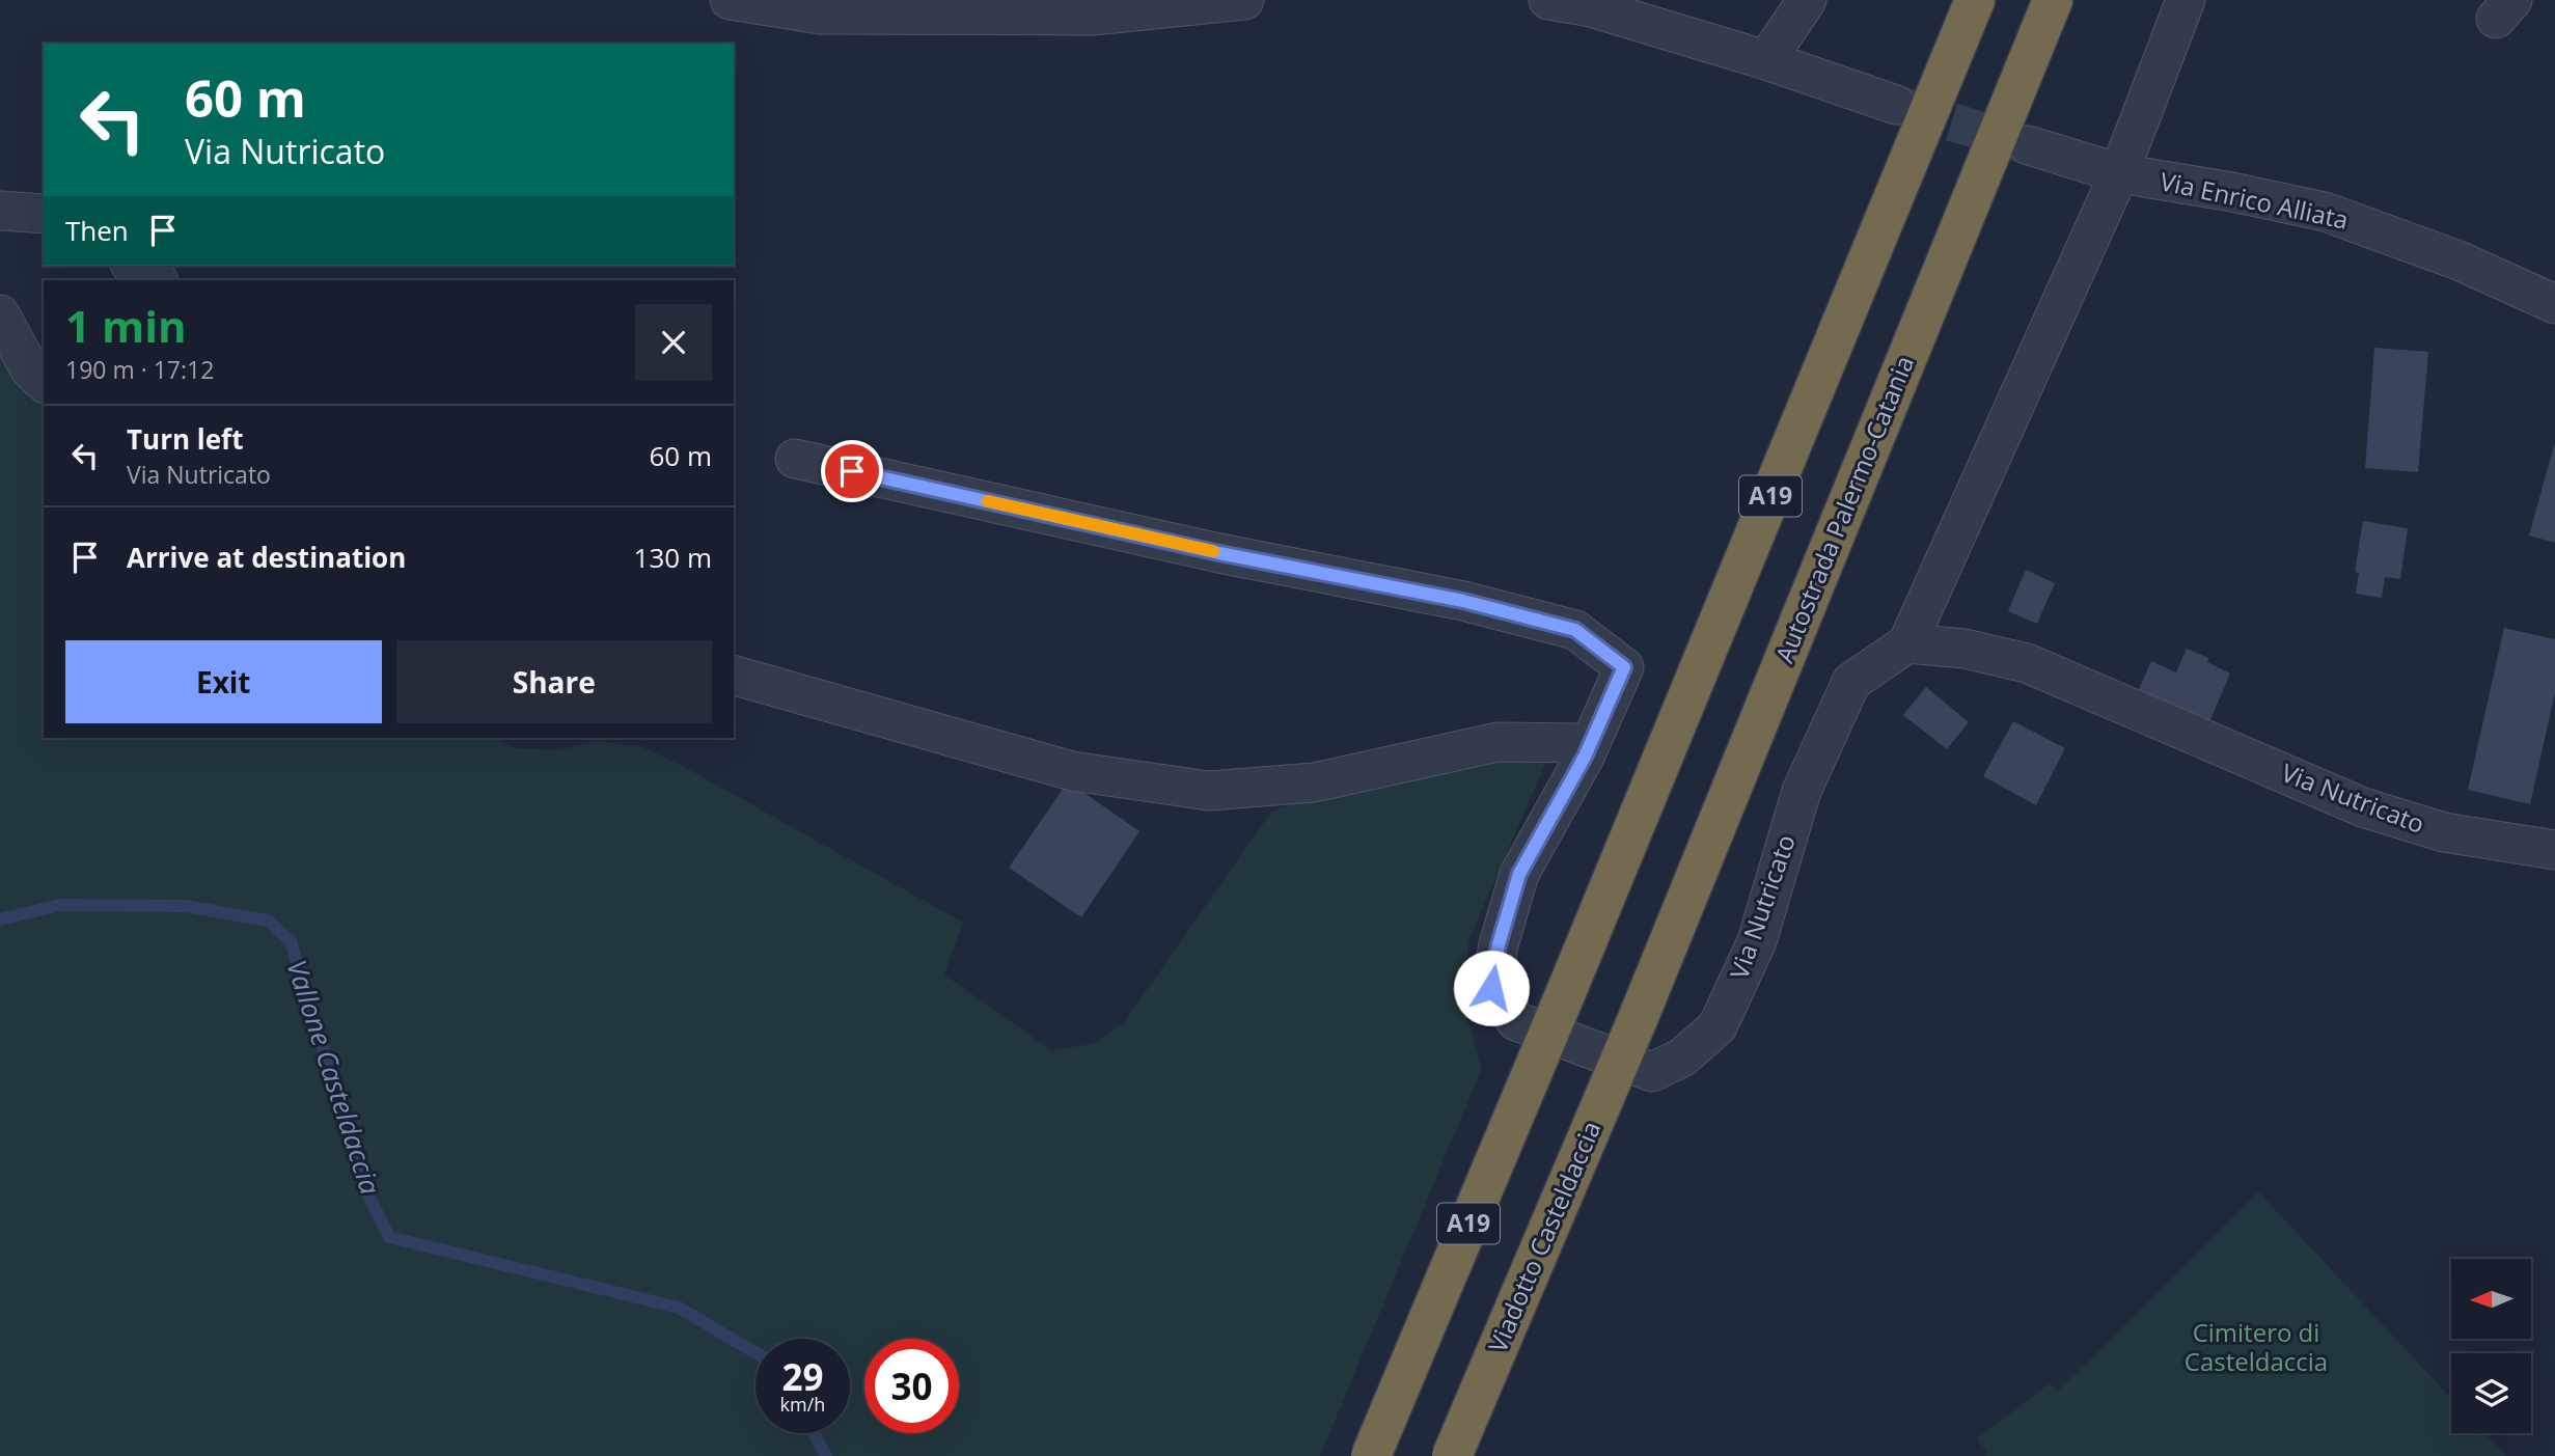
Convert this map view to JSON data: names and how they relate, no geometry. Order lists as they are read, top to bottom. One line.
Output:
{"streets":{"highway":["A19","Autostrada Palermo-Catania","Viadotto Casteldaccia"],"street":["Via Enrico Alliata","Via Nutricato"]},"crossings":[["Autostrada Palermo-Catania","Viadotto Casteldaccia"]],"water":["Vallone Casteldaccia"],"parks":["Cimitero di Casteldaccia"],"north":"left","page":{"turn":["60 m","Via Nutricato"],"then":"Then","heading":["1 min","190 m · 17:12"],"list":[{"name":"Turn left","note":"Via Nutricato","value":"60 m"},{"name":"Arrive at destination","value":"130 m"}],"buttons":["Exit","Share"],"speed":"29 km/h","limit":"30"}}
